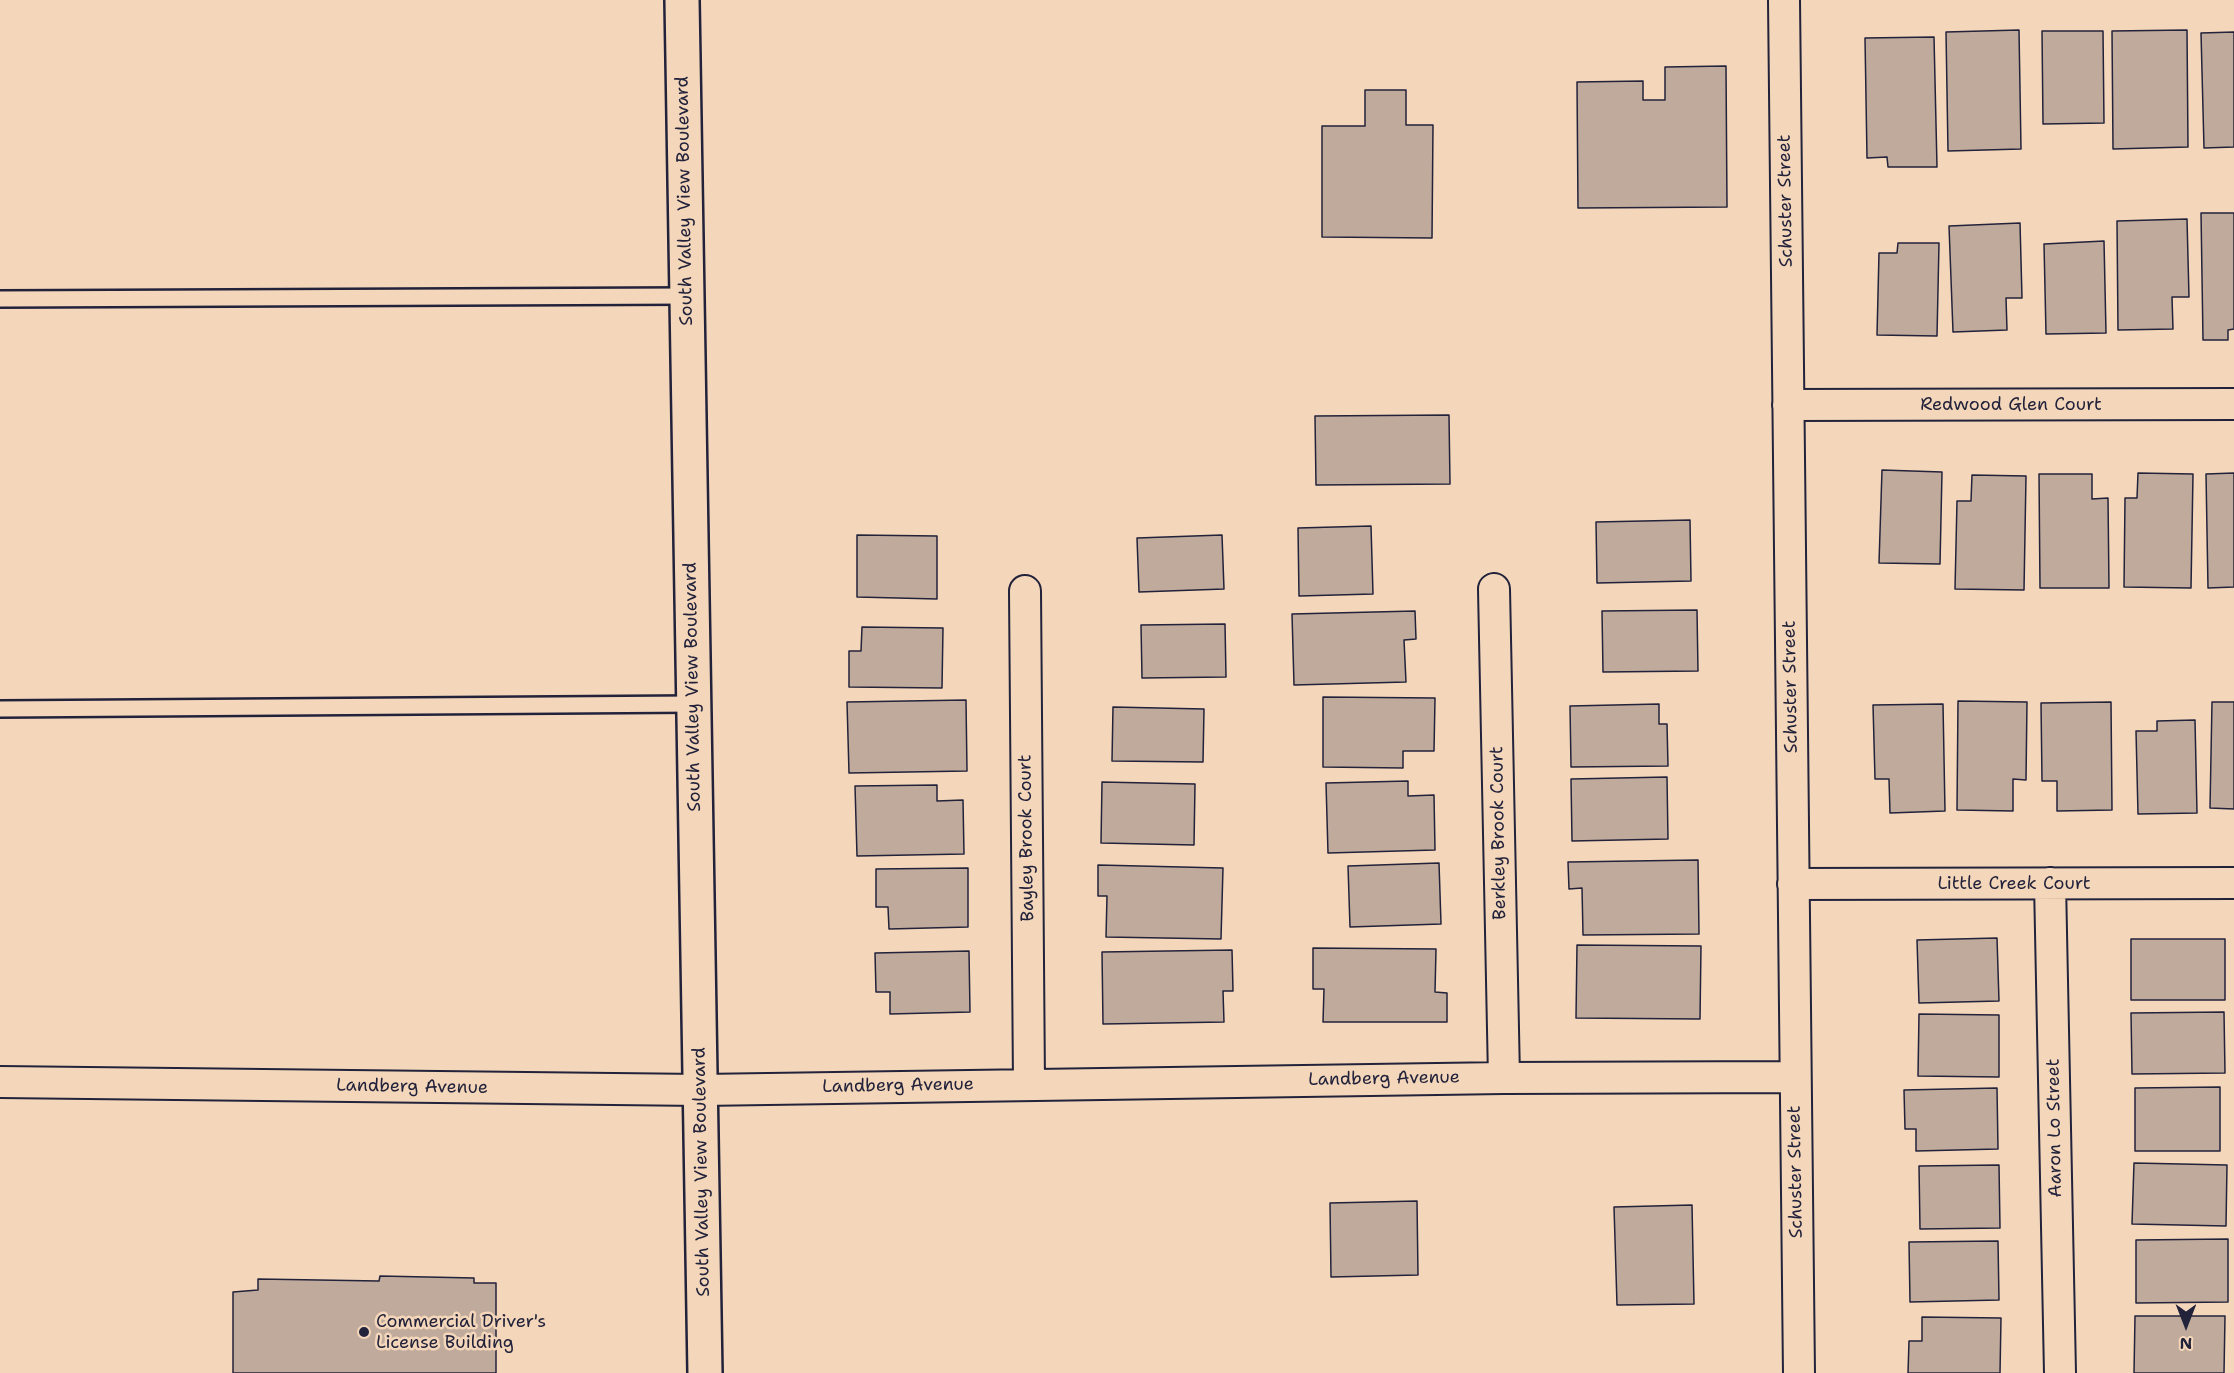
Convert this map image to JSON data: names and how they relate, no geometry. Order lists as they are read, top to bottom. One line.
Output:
{"streets":{"main road":["South Valley View Boulevard"],"street":["Schuster Street","Redwood Glen Court","Berkley Brook Court","Bayley Brook Court","Little Creek Court","Landberg Avenue","Aaron Lo Street"]},"crossings":[["South Valley View Boulevard","Landberg Avenue"],["Schuster Street","Redwood Glen Court"],["Schuster Street","Little Creek Court"],["Schuster Street","Landberg Avenue"],["Berkley Brook Court","Landberg Avenue"],["Bayley Brook Court","Landberg Avenue"],["Little Creek Court","Aaron Lo Street"]],"places":["Commercial Driver's License Building"],"north":"bottom"}
